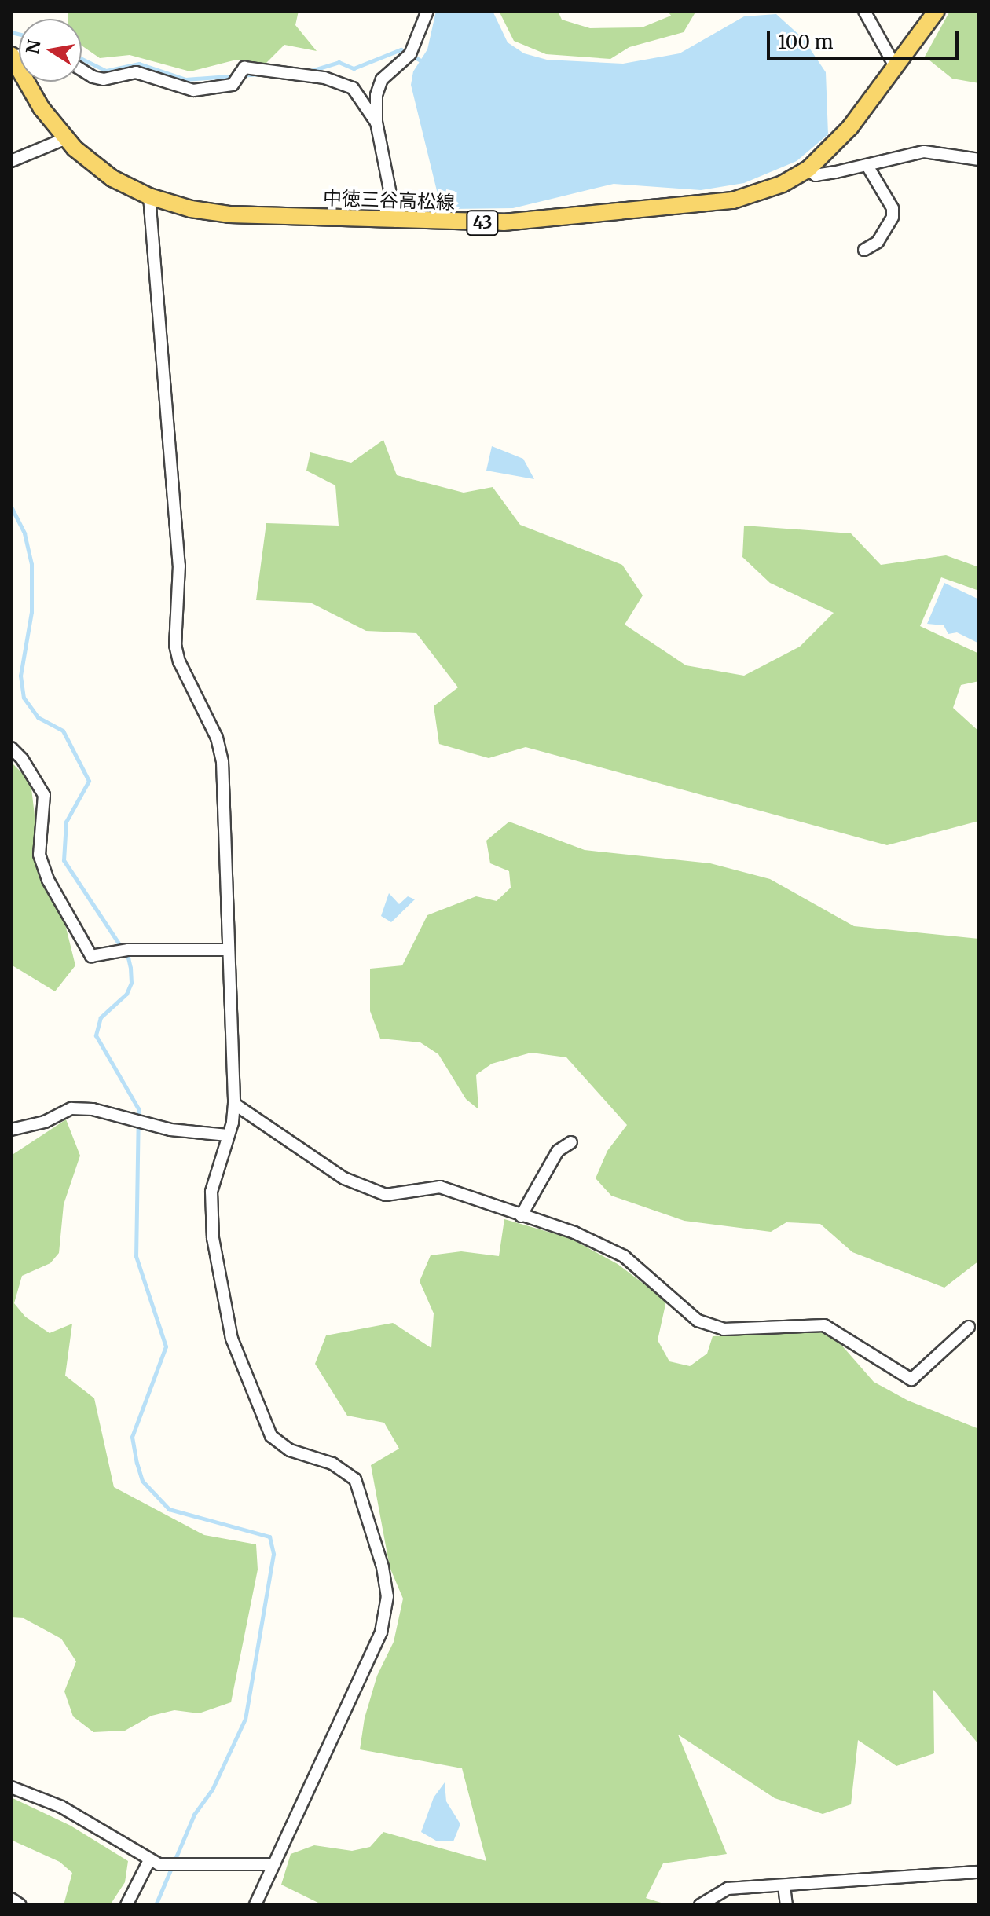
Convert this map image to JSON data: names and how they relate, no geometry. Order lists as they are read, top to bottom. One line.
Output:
{"streets":{"main road":["中徳三谷高松線","43"]},"scale_bar":"100 m","north":"left"}
